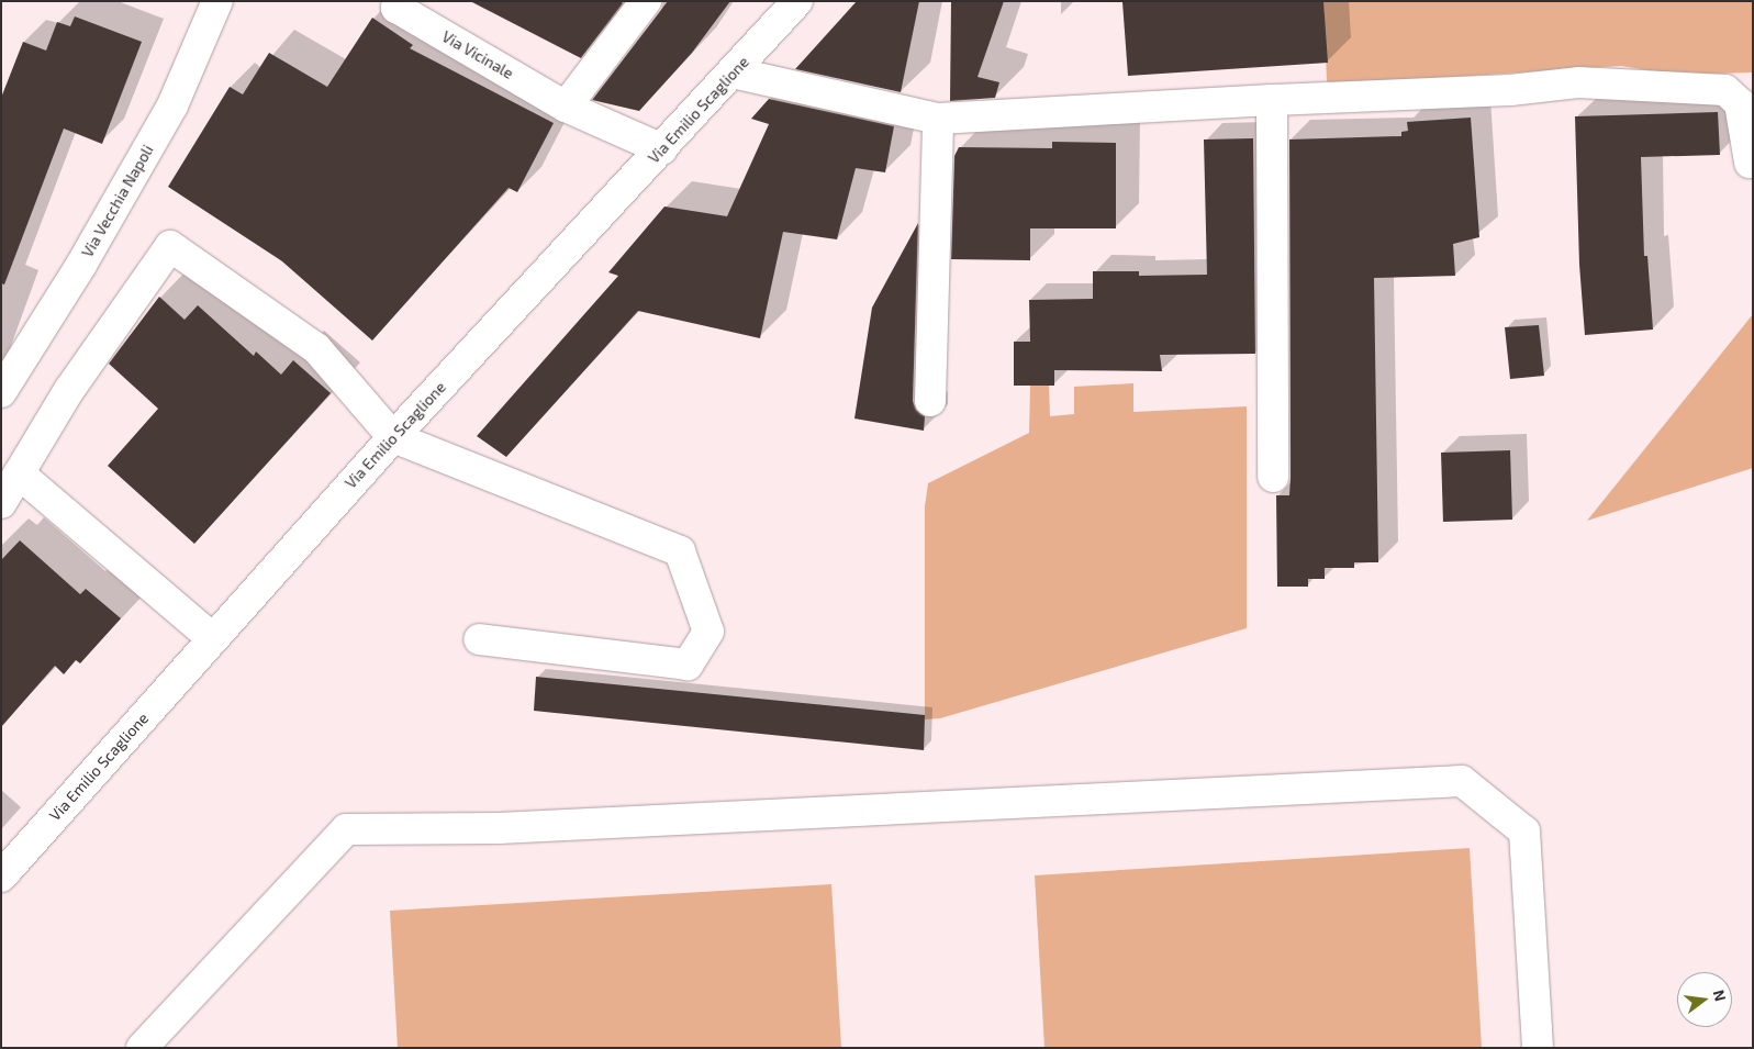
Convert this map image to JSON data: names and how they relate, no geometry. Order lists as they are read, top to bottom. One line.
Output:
{"streets":{"street":["Via Vicinale","Via Emilio Scaglione","Via Vecchia Napoli"]},"crossings":[["Via Vicinale","Via Emilio Scaglione"]],"north":"right"}
